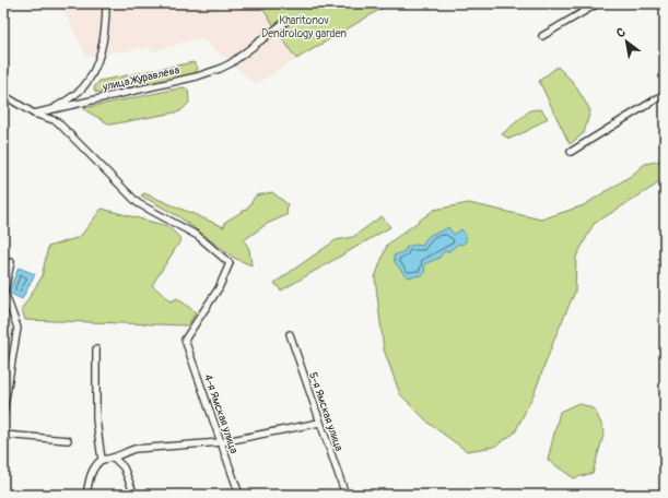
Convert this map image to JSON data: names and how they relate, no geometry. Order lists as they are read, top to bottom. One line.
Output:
{"streets":{"street":["улица Журавлёва","5-я Ямская улица","4-я Ямская улица"]},"crossings":[["улица Журавлёва","4-я Ямская улица"]],"parks":["Kharitonov Dendrology garden"],"north":"top left"}
